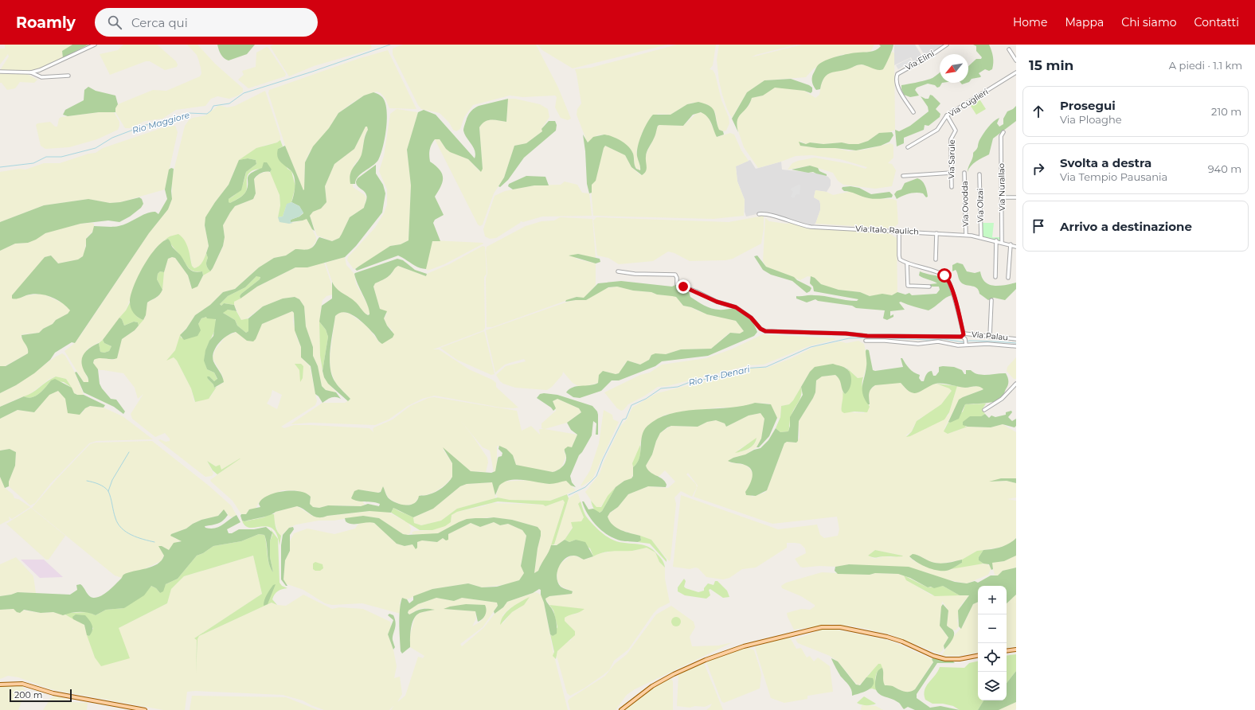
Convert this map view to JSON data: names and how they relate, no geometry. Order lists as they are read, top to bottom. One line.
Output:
{"streets":{"street":["Via Elini","Via Cuglieri","Via Sarule","Via Nurallao","Via Ovodda","Via Olzai","Via Italo Raulich","Via Palau"]},"crossings":[["Via Cuglieri","Via Sarule"],["Via Nurallao","Via Italo Raulich"],["Via Ovodda","Via Italo Raulich"],["Via Olzai","Via Italo Raulich"]],"water":["Rio Maggiore","Rio Tre Denari"],"scale_bar":"200 m","north":"bottom left","page":{"header":"Roamly","search":"Cerca qui","nav":["Home","Mappa","Chi siamo","Contatti"],"heading":["15 min","A piedi · 1.1 km"],"list":[["Prosegui","Via Ploaghe","210 m"],["Svolta a destra","Via Tempio Pausania","940 m"],"Arrivo a destinazione"],"map_buttons":["+","−"],"scale":"200 m"}}
